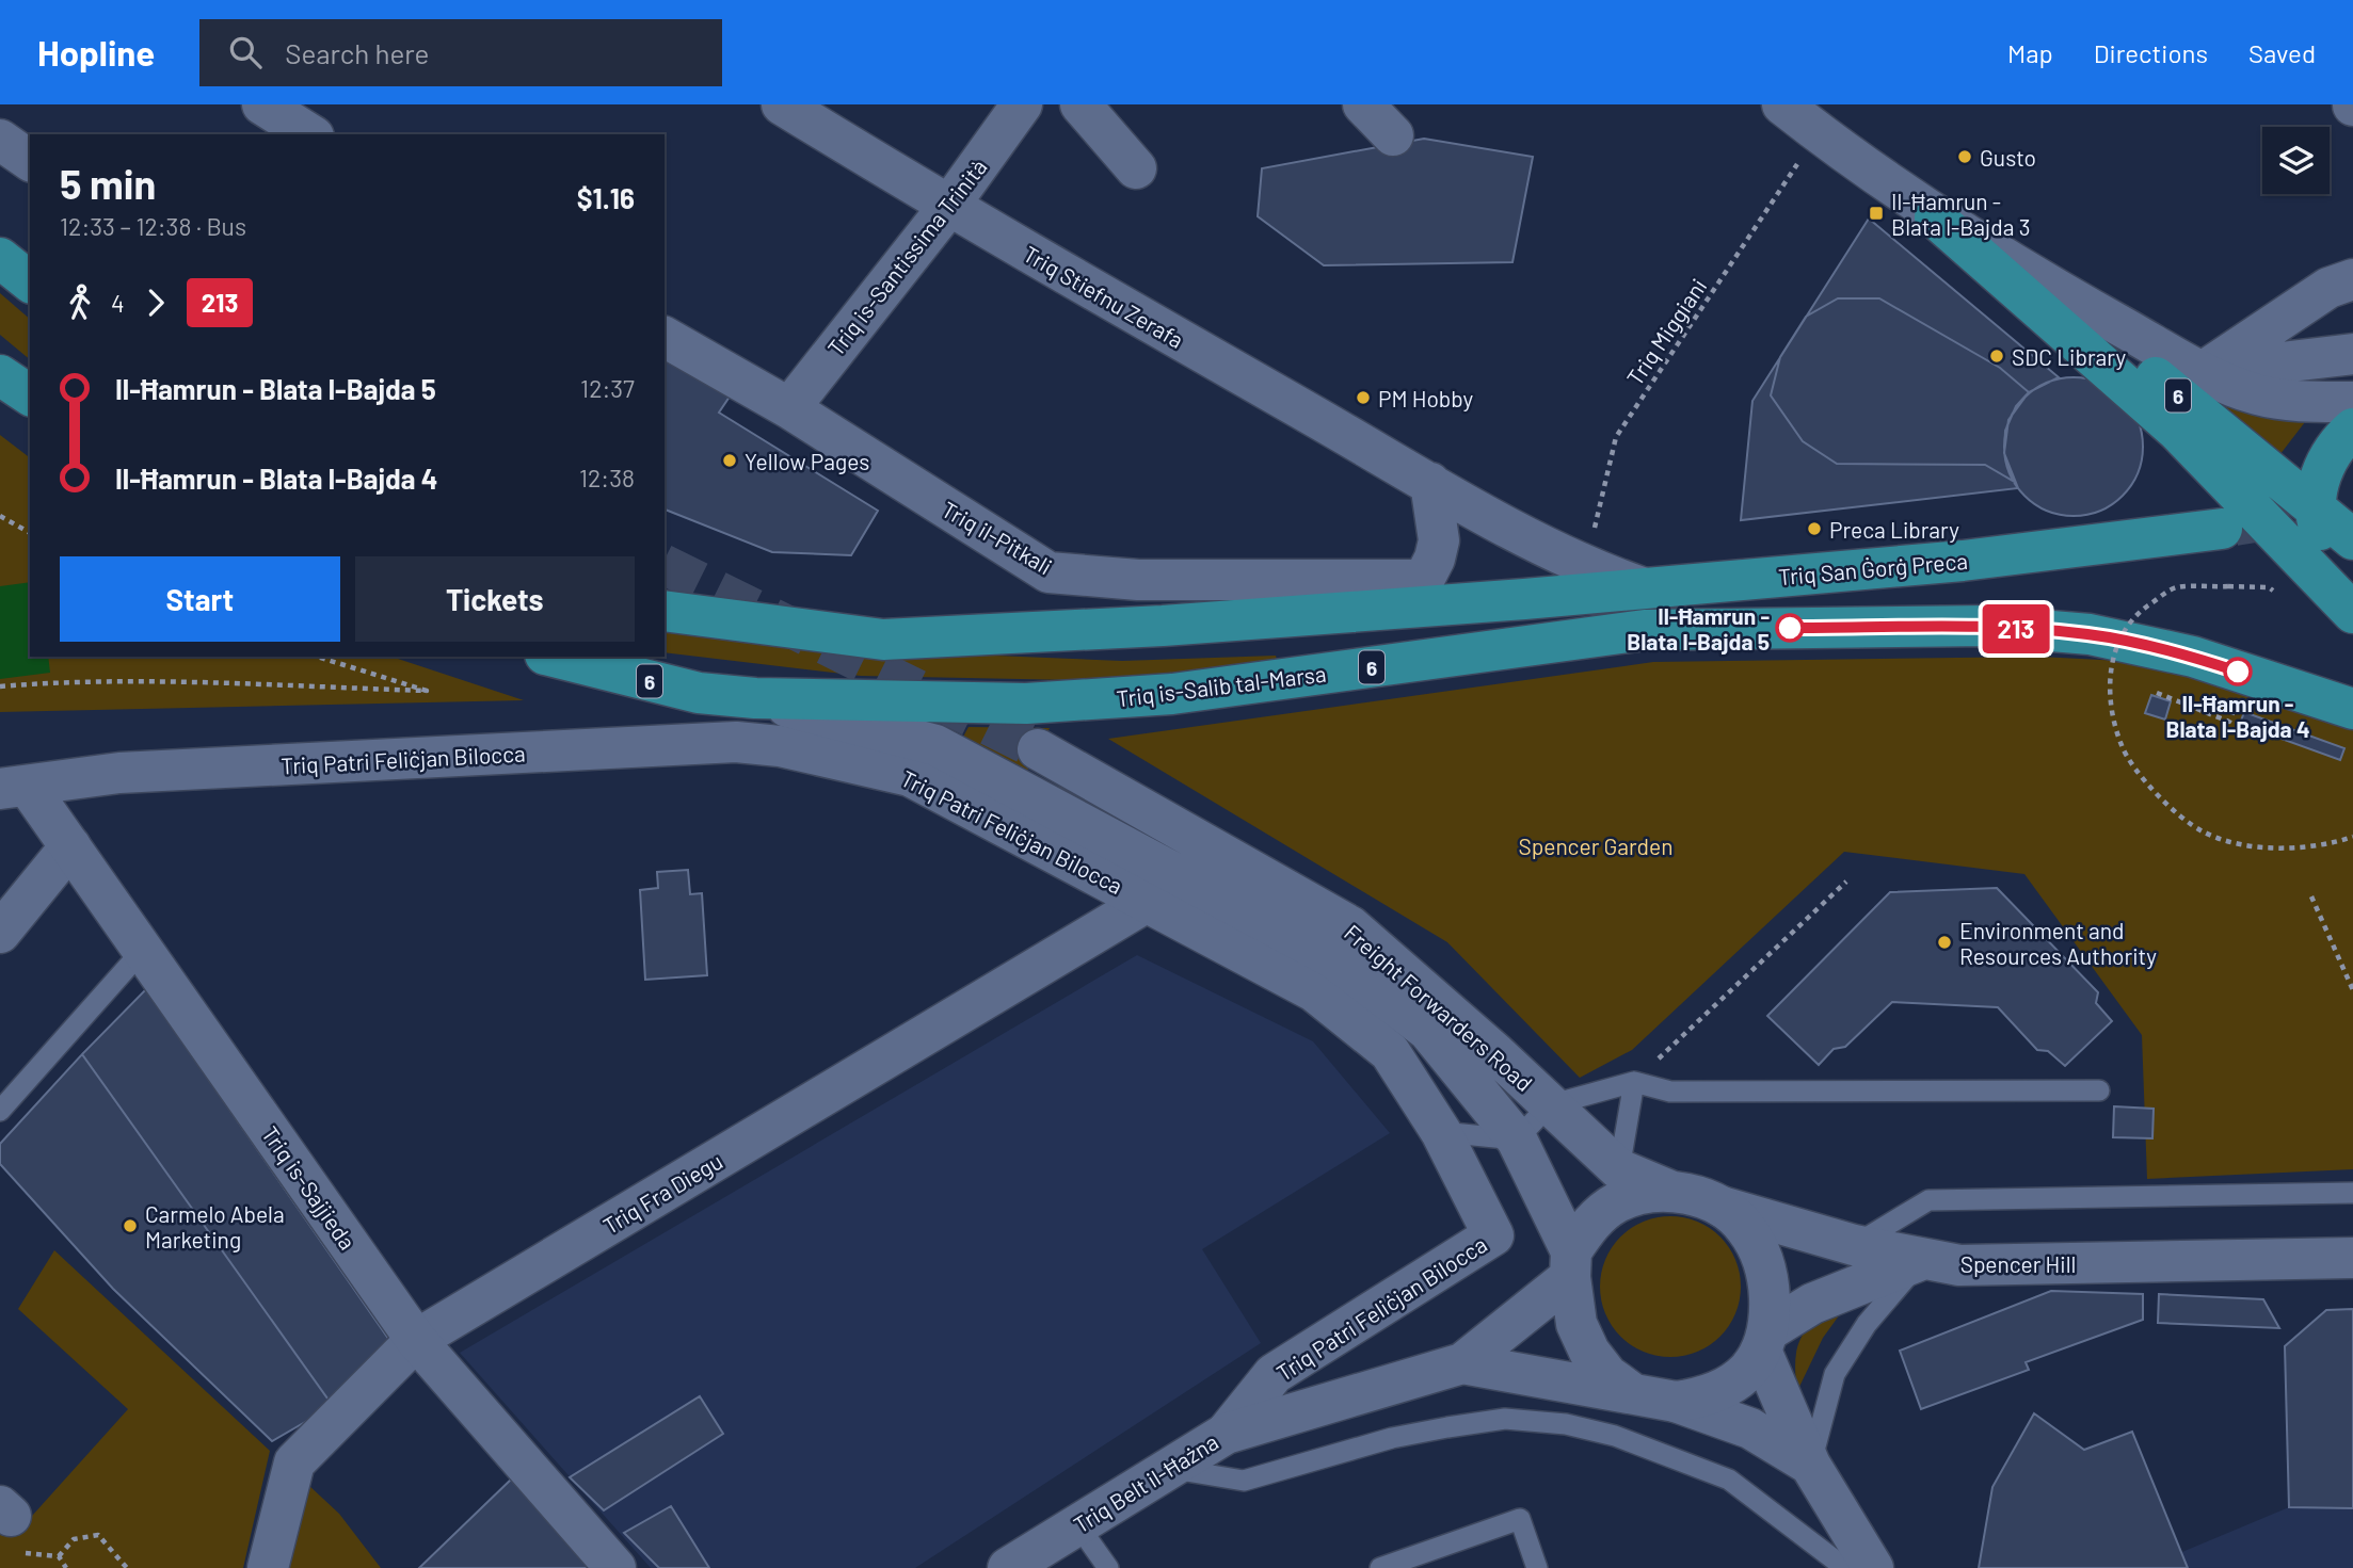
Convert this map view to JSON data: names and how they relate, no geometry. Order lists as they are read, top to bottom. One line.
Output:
{"streets":{"highway":["6","Triq San Ġorġ Preca","Triq is-Salib tal-Marsa"],"street":["Triq is-Santissima Trinità","Triq Stiefnu Zerafa","Triq il-Pitkali","Triq Patri Feliċjan Bilocca","Freight Forwarders Road","Triq is-Sajjieda","Triq Fra Diegu","Spencer Hill","Triq Belt il-Ħażna"],"path":["Triq Miggiani"]},"crossings":[["Triq is-Santissima Trinità","Triq Stiefnu Zerafa"],["Triq is-Santissima Trinità","Triq il-Pitkali"],["Triq Stiefnu Zerafa","Triq Miggiani"],["Triq Stiefnu Zerafa","Triq San Ġorġ Preca"],["Triq il-Pitkali","Triq San Ġorġ Preca"],["Triq Patri Feliċjan Bilocca","Triq is-Sajjieda"],["Triq Patri Feliċjan Bilocca","Triq Fra Diegu"],["Triq Patri Feliċjan Bilocca","Triq Belt il-Ħażna"],["Freight Forwarders Road","Spencer Hill"],["Triq is-Sajjieda","Triq Fra Diegu"]],"parks":["Spencer Garden"],"places":{"other":["Gusto","SDC Library","PM Hobby","Yellow Pages","Preca Library","Il-Ħamrun - Blata l-Bajda 5","Il-Ħamrun - Blata l-Bajda 4","Environment and Resources Authority","Carmelo Abela Marketing"],"transit":["Il-Ħamrun - Blata l-Bajda 3"]},"lines":["bus line 213"],"page":{"header":"Hopline","search":"Search here","nav":["Map","Directions","Saved"],"on_map":"213","heading":["5 min","12:33 – 12:38 · Bus","$1.16"],"legs":["4","213"],"list":[{"name":"Il-Ħamrun - Blata l-Bajda 5","value":"12:37"},{"name":"Il-Ħamrun - Blata l-Bajda 4","value":"12:38"}],"buttons":["Start","Tickets"]}}
